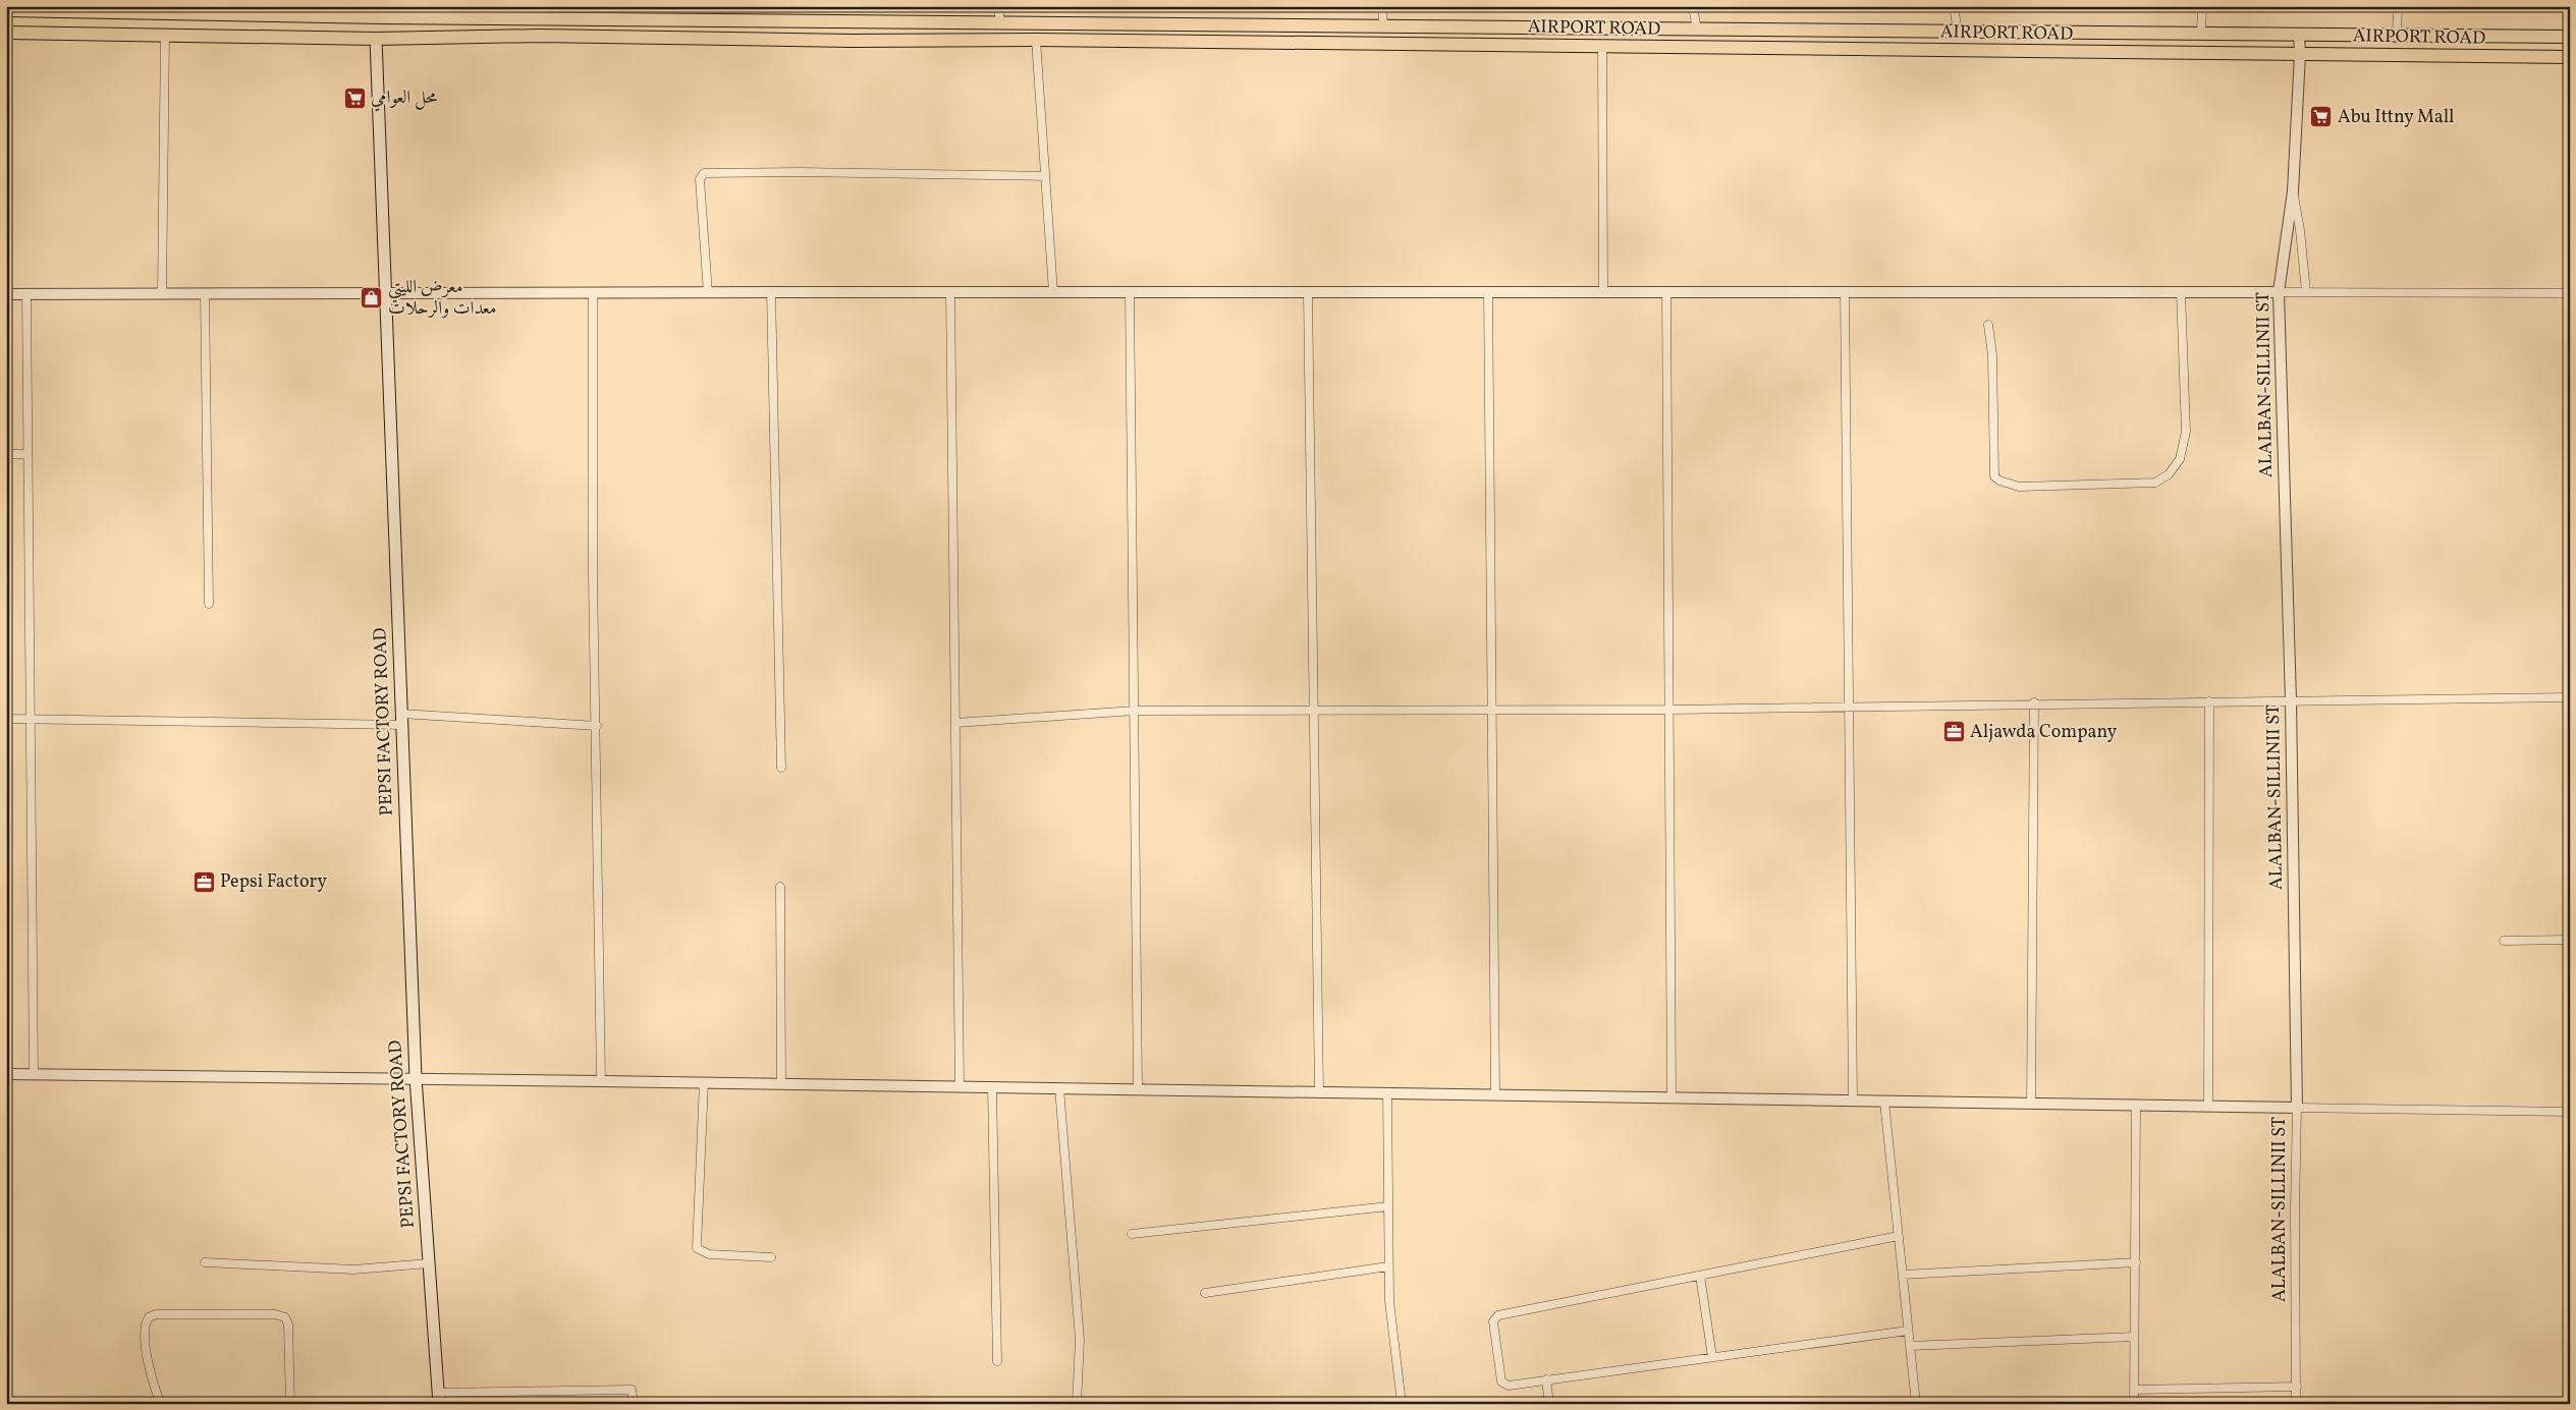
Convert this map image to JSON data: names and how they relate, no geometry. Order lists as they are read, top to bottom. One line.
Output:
{"streets":{"highway":["AIRPORT ROAD"],"main road":["PEPSI FACTORY ROAD"],"street":["ALALBAN-SILLINII ST"]},"crossings":[["AIRPORT ROAD","ALALBAN-SILLINII ST"],["AIRPORT ROAD","PEPSI FACTORY ROAD"]],"places":{"supermarket":["محل العوامي","Abu Ittny Mall"],"shop":["معرض الليتي معدات والرحلات"],"office":["Aljawda Company","Pepsi Factory"]}}
